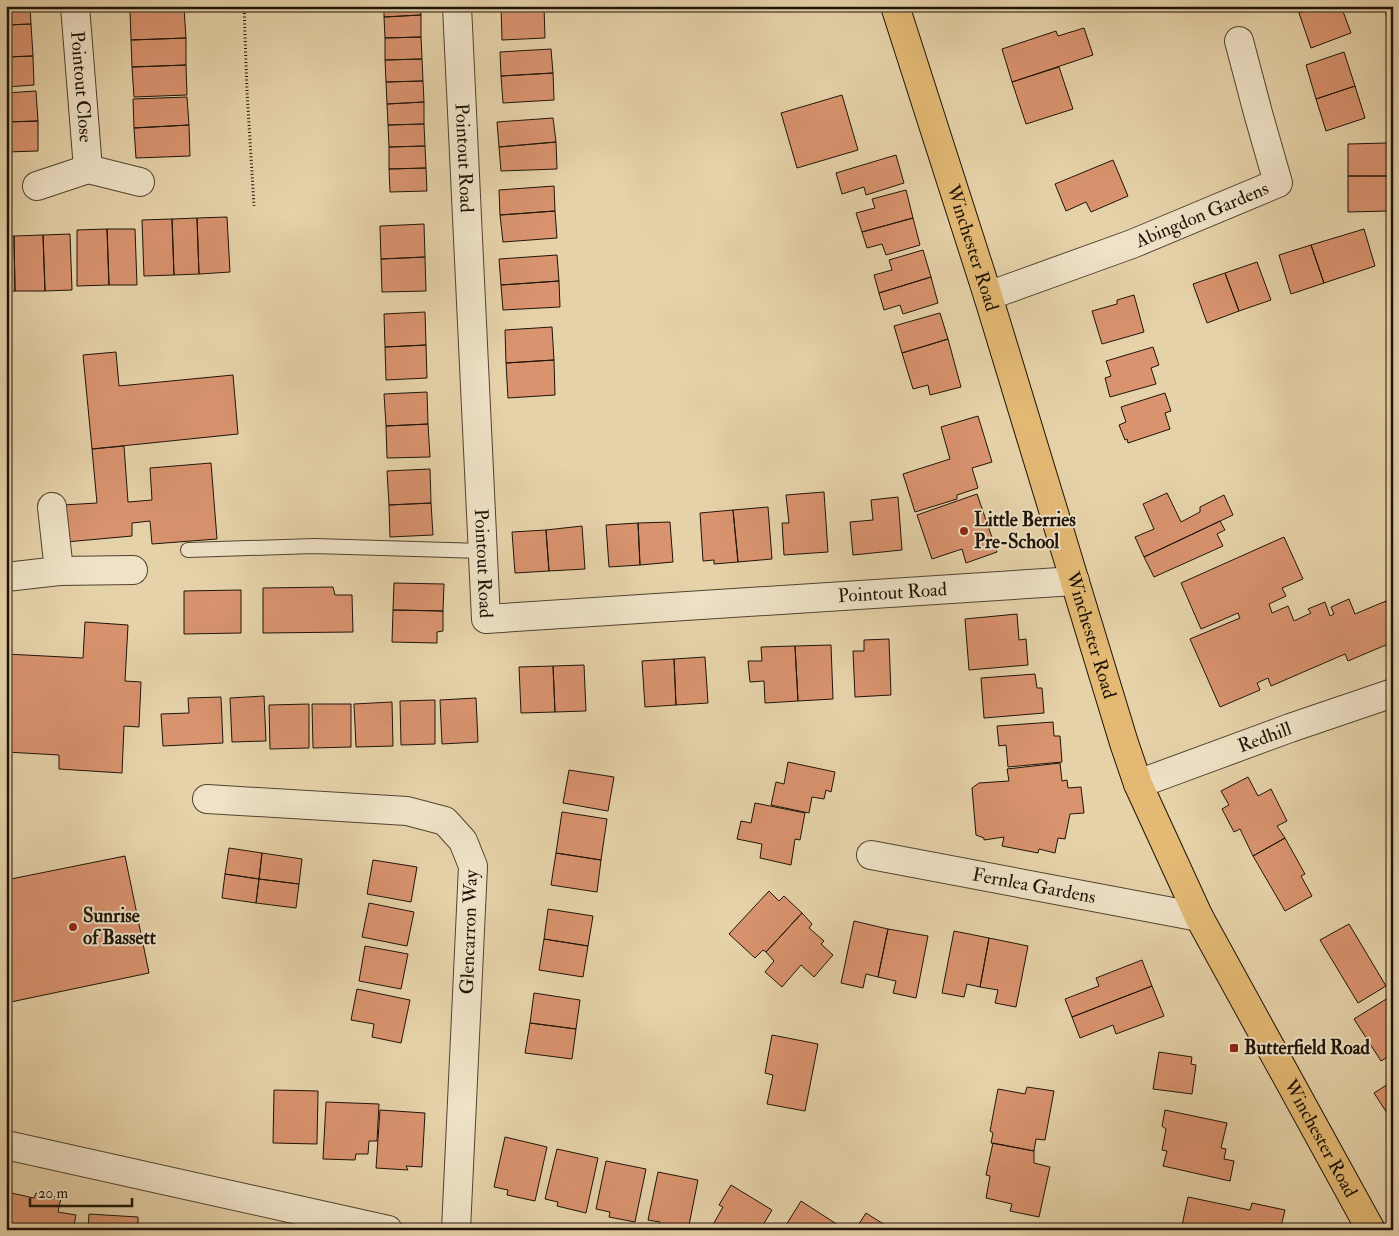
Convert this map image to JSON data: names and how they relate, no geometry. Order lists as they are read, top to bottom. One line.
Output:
{"streets":{"main road":["Winchester Road"],"street":["Pointout Close","Pointout Road","Abingdon Gardens","Redhill","Fernlea Gardens","Glencarron Way"]},"crossings":[["Pointout Road","Winchester Road"],["Abingdon Gardens","Winchester Road"],["Winchester Road","Redhill"],["Winchester Road","Fernlea Gardens"]],"places":{"other":["Little Berries Pre-School","Sunrise of Bassett"],"transit":["Butterfield Road"]},"scale_bar":"20 m"}
